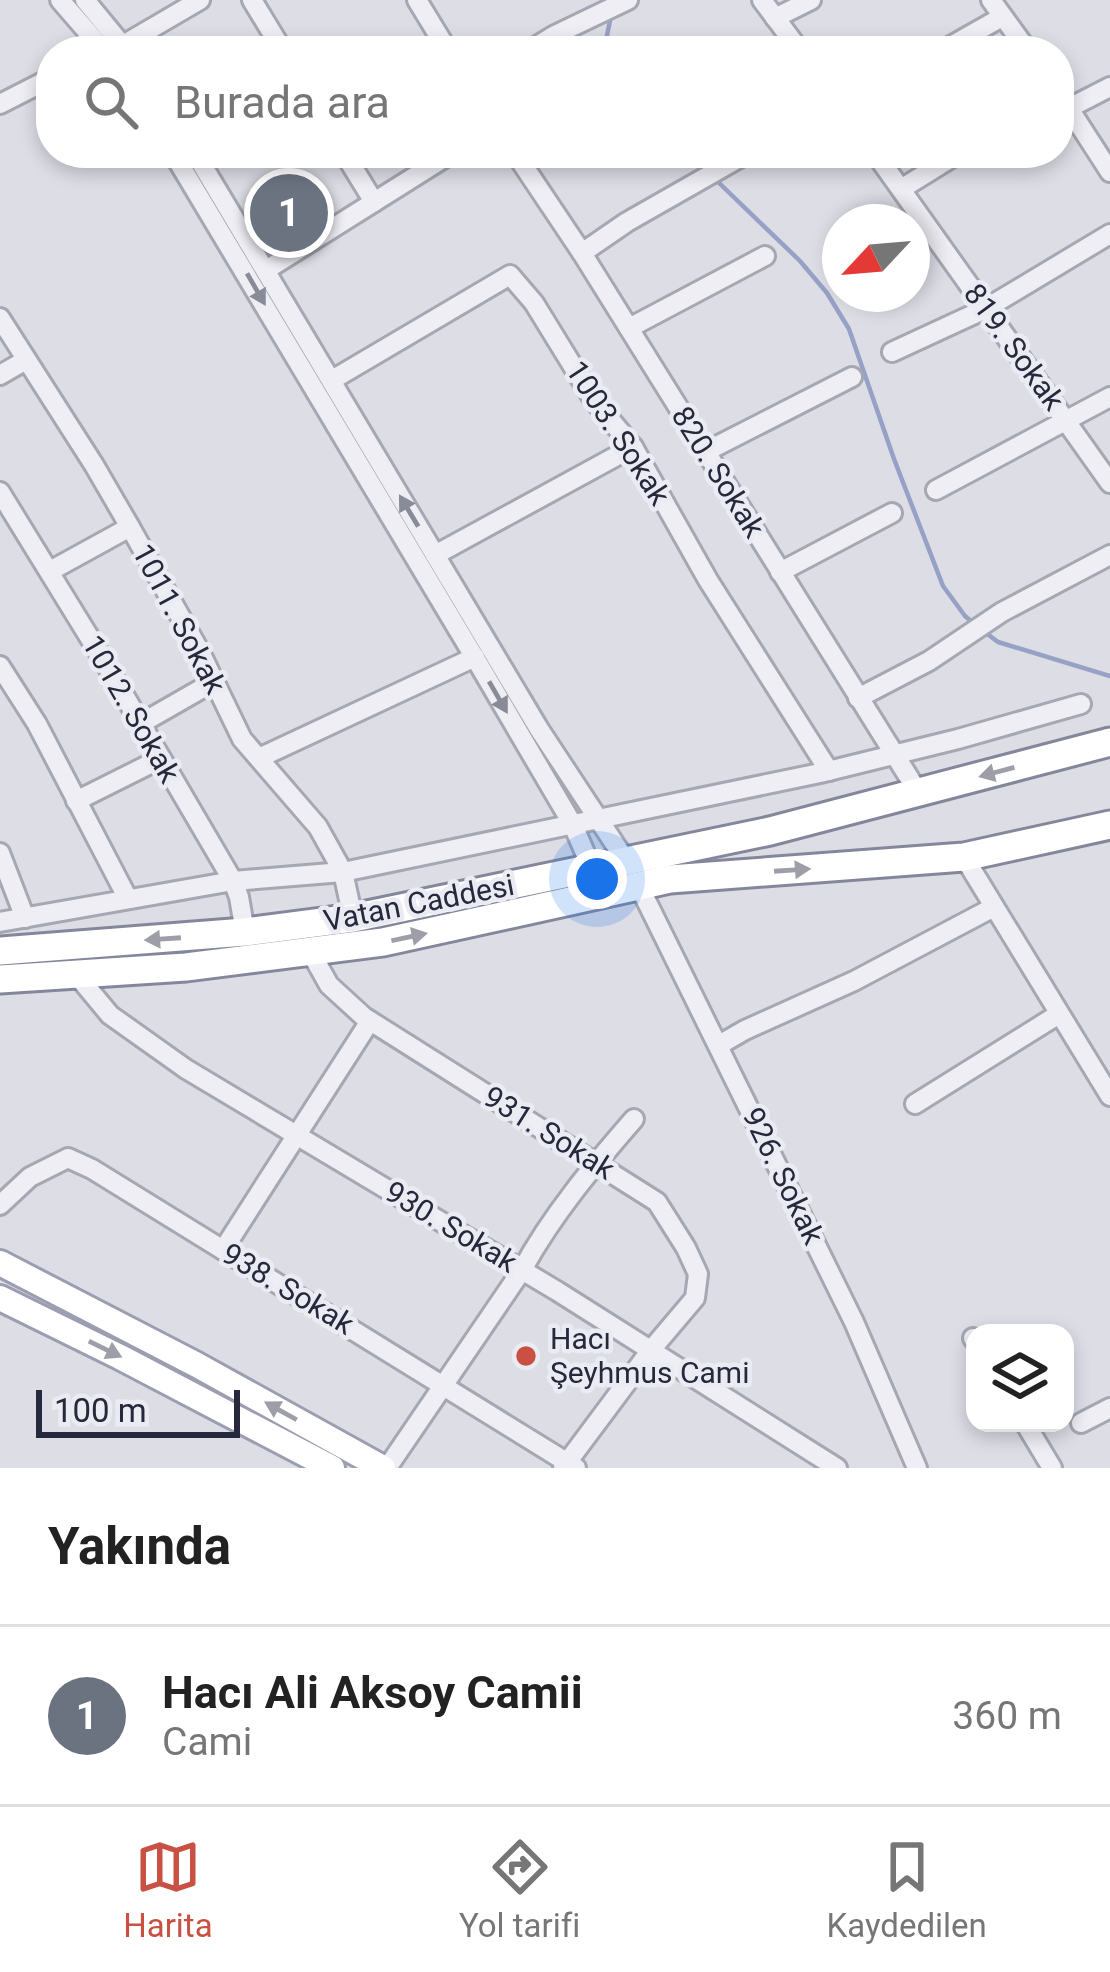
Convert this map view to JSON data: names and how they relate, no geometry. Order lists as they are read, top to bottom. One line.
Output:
{"streets":{"highway":["Vatan Caddesi"],"street":["819. Sokak","1003. Sokak","820. Sokak","1011. Sokak","1012. Sokak","931. Sokak","926. Sokak","930. Sokak","938. Sokak"]},"crossings":[["820. Sokak","Vatan Caddesi"],["1011. Sokak","Vatan Caddesi"],["1012. Sokak","Vatan Caddesi"],["Vatan Caddesi","931. Sokak"],["Vatan Caddesi","926. Sokak"],["Vatan Caddesi","930. Sokak"],["931. Sokak","930. Sokak"],["931. Sokak","938. Sokak"]],"places":["Hacı Şeyhmus Cami"],"scale_bar":"100 m","north":"bottom left","page":{"search":"Burada ara","pins":"1","scale":"100 m","heading":"Yakında","list":[{"mark":"1","name":"Hacı Ali Aksoy Camii","note":"Cami","value":"360 m"}],"nav":["Harita","Yol tarifi","Kaydedilen"]}}
